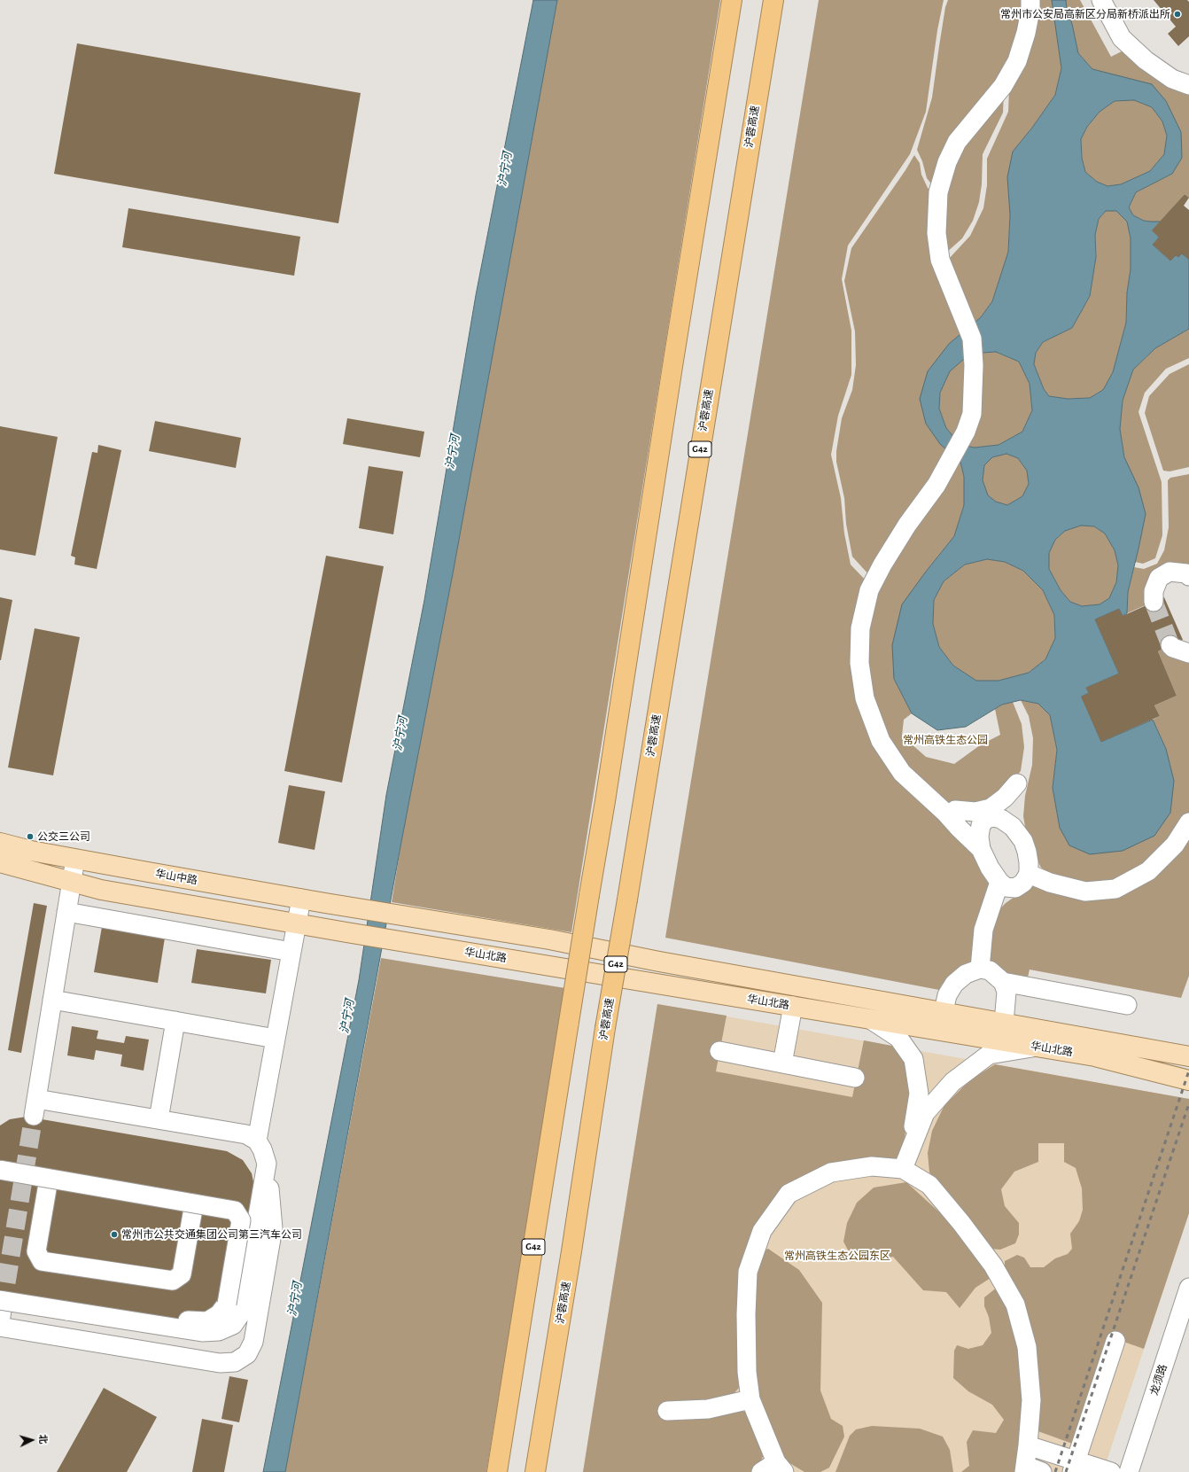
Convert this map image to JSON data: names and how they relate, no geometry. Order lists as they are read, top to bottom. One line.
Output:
{"streets":{"highway":["沪蓉高速","G42"],"main road":["华山中路","华山北路"],"street":["龙须路"]},"crossings":[["华山中路","华山北路"]],"water":["沪宁河"],"parks":["常州高铁生态公园","常州高铁生态公园东区"],"places":["常州市公安局高新区分局新桥派出所","公交三公司","常州市公共交通集团公司第三汽车公司"],"north":"right"}
